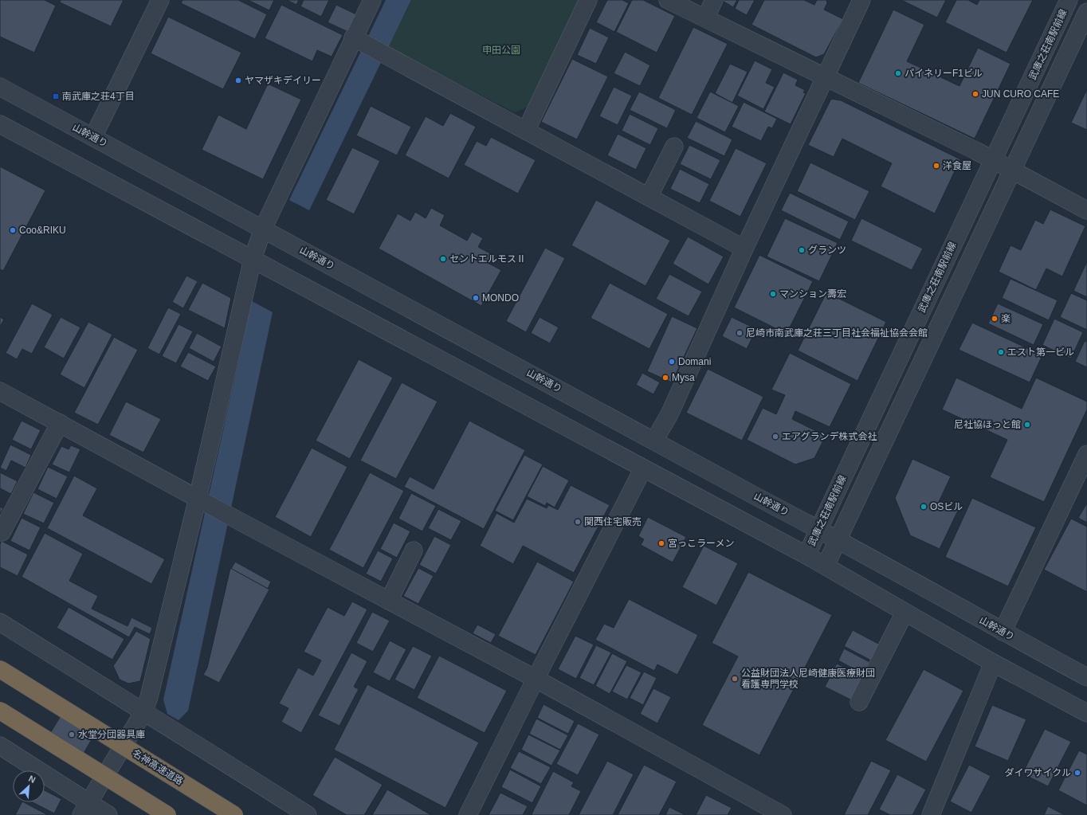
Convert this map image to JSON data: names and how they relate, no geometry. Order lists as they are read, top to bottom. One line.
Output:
{"streets":{"highway":["名神高速道路"],"street":["武庫之荘南駅前線","山幹通り"]},"crossings":[["武庫之荘南駅前線","山幹通り"]],"parks":["申田公園"],"places":{"other":["パイネリーF1ビル","ヤマザキデイリー","JUN CURO CAFE","洋食屋","Coo&RIKU","グランツ","セントエルモスⅡ","マンション壽宏","MONDO","楽","尼崎市南武庫之荘三丁目社会福祉協会会館","エスト第一ビル","Domani","Mysa","尼社協ほっと館","エアグランデ株式会社","OSビル","関西住宅販売","宮っこラーメン","公益財団法人尼崎健康医療財団 看護専門学校","水堂分団器具庫","ダイワサイクル"],"transit":["南武庫之荘4丁目"]},"north":"top right"}
